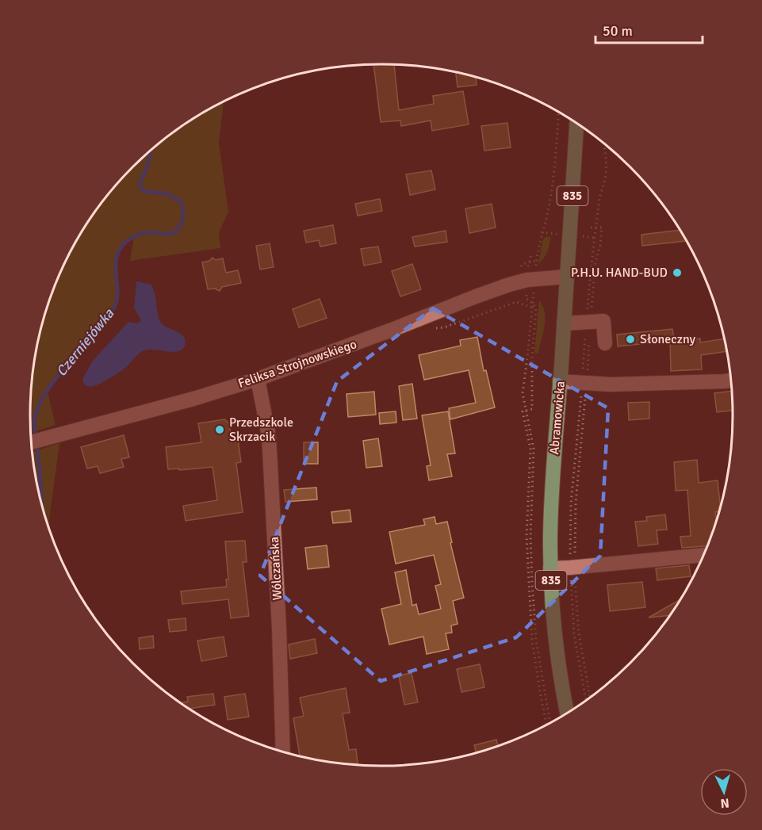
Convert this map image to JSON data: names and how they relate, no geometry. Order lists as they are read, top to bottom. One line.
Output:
{"streets":{"main road":["835","Abramowicka"],"street":["Feliksa Strojnowskiego","Wólczańska"]},"crossings":[["Feliksa Strojnowskiego","Abramowicka"],["Feliksa Strojnowskiego","Wólczańska"]],"water":["Czerniejówka"],"places":["P.H.U. HAND-BUD","Słoneczny","Przedszkole Skrzacik"],"scale_bar":"50 m","north":"bottom"}
